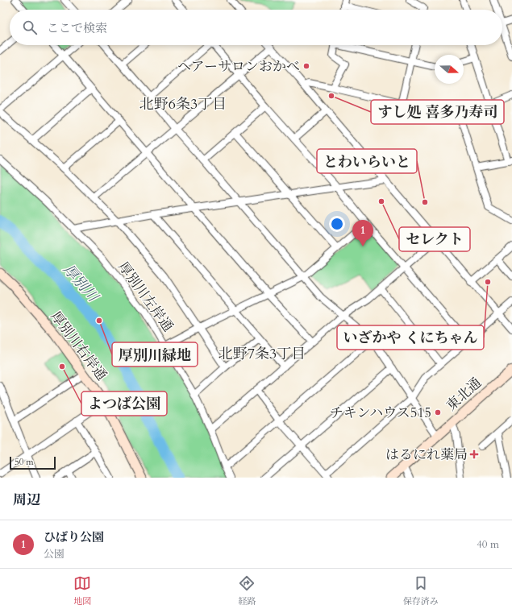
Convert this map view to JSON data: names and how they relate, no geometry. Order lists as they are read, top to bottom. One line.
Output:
{"streets":{"street":["厚別川左岸通","厚別川右岸通","東北通"]},"districts":["北野6条3丁目","北野7条3丁目"],"water":["厚別川"],"places":{"other":["ヘアーサロンおかべ","すし処 喜多乃寿司","セレクト","とわいらいと","いざかや くにちゃん","厚別川緑地","よつば公園","チキンハウス515"],"health":["はるにれ薬局"]},"scale_bar":"50 m","north":"right","page":{"search":"ここで検索","pins":"1","scale":"50 m","heading":"周辺","list":[{"mark":"1","name":"ひばり公園","note":"公園","value":"40 m"}],"nav":["地図","経路","保存済み"]}}
